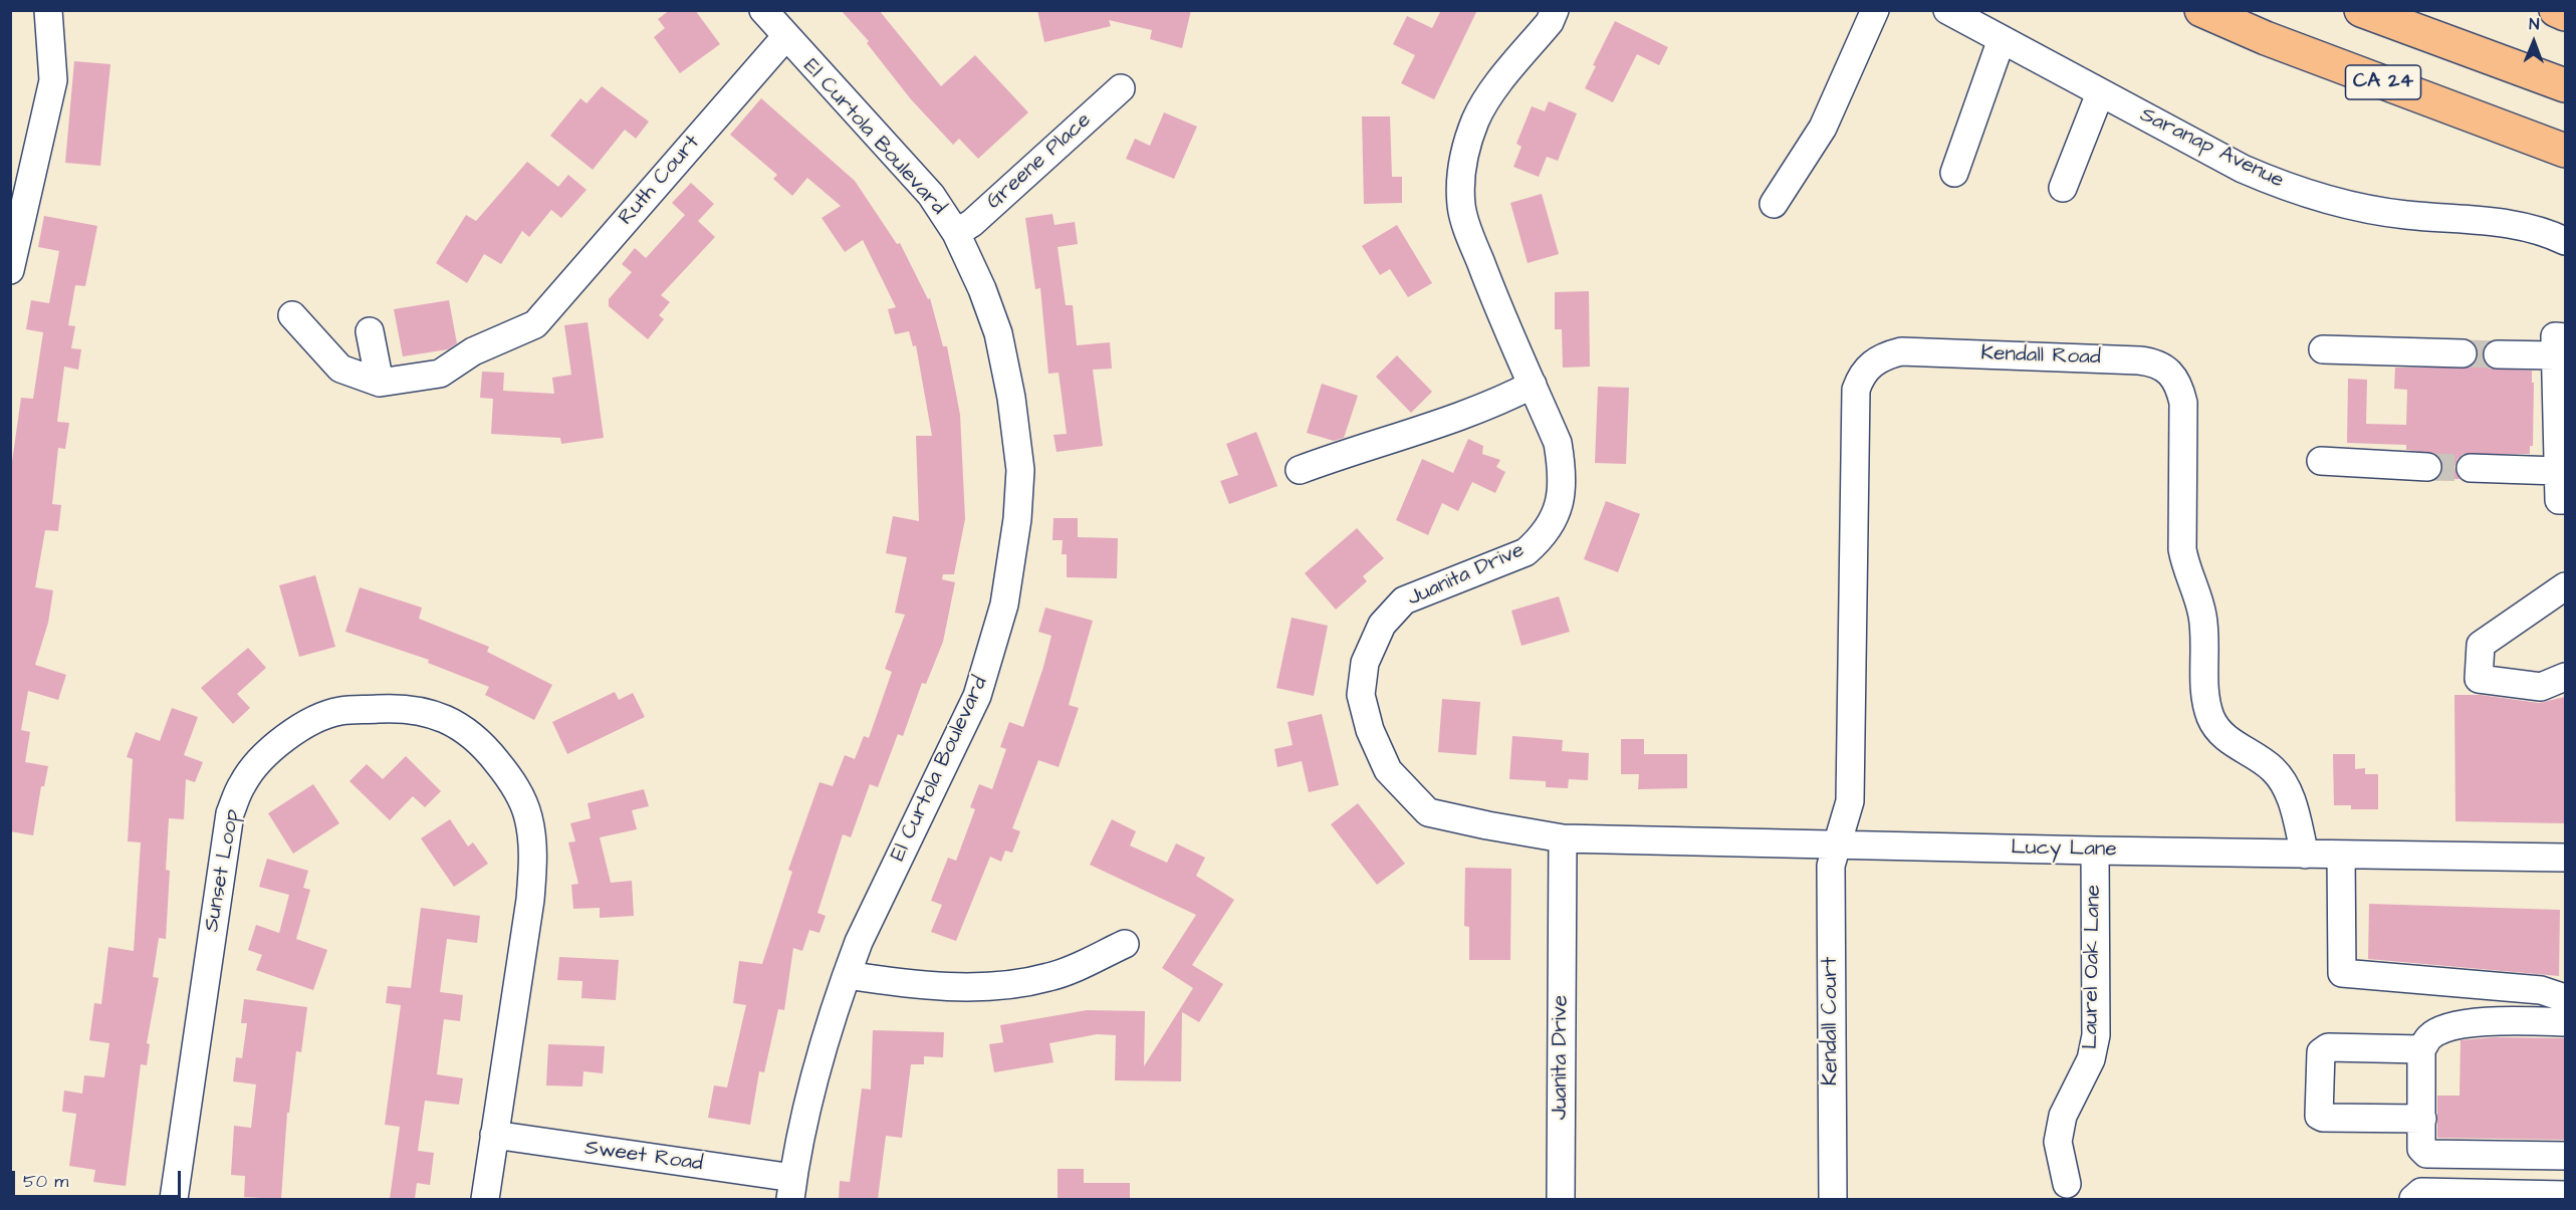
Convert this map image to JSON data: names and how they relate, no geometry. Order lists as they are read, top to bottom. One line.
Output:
{"streets":{"highway":["CA 24"],"street":["El Curtola Boulevard","Saranap Avenue","Greene Place","Ruth Court","Kendall Road","Juanita Drive","Lucy Lane","Sunset Loop","Laurel Oak Lane","Kendall Court","Sweet Road"]},"crossings":[["El Curtola Boulevard","Greene Place"],["El Curtola Boulevard","Ruth Court"],["El Curtola Boulevard","Sweet Road"],["Kendall Road","Lucy Lane"],["Kendall Road","Kendall Court"],["Juanita Drive","Lucy Lane"],["Lucy Lane","Laurel Oak Lane"],["Lucy Lane","Kendall Court"],["Sunset Loop","Sweet Road"]],"scale_bar":"50 m","north":"top"}
